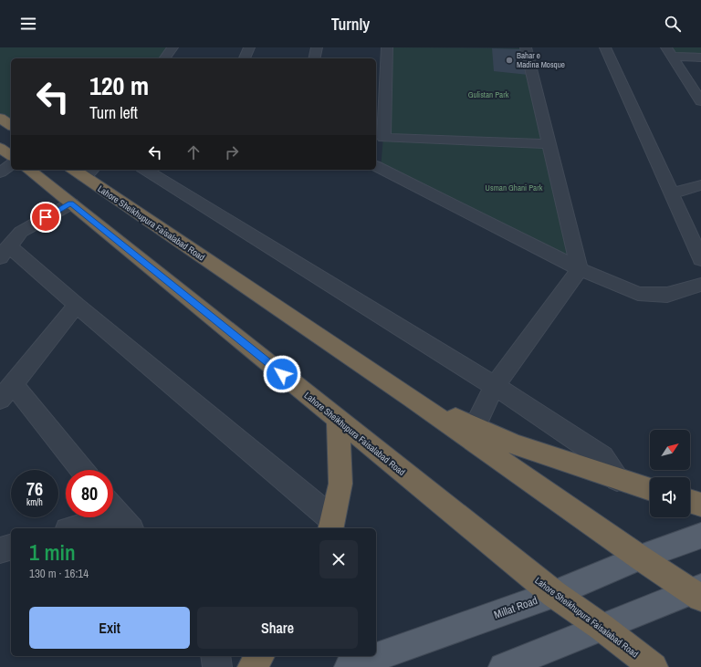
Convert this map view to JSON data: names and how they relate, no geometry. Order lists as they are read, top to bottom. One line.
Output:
{"streets":{"highway":["Lahore Sheikhupura Faisalabad Road"],"main road":["Millat Road"]},"crossings":[["Lahore Sheikhupura Faisalabad Road","Millat Road"]],"parks":["Gulistan Park","Usman Ghani Park"],"places":["Bahar e Madina Mosque"],"north":"top right","page":{"header":"Turnly","turn":["120 m","Turn left"],"speed":"76 km/h","limit":"80","heading":["1 min","130 m · 16:14"],"buttons":["Exit","Share"]}}
